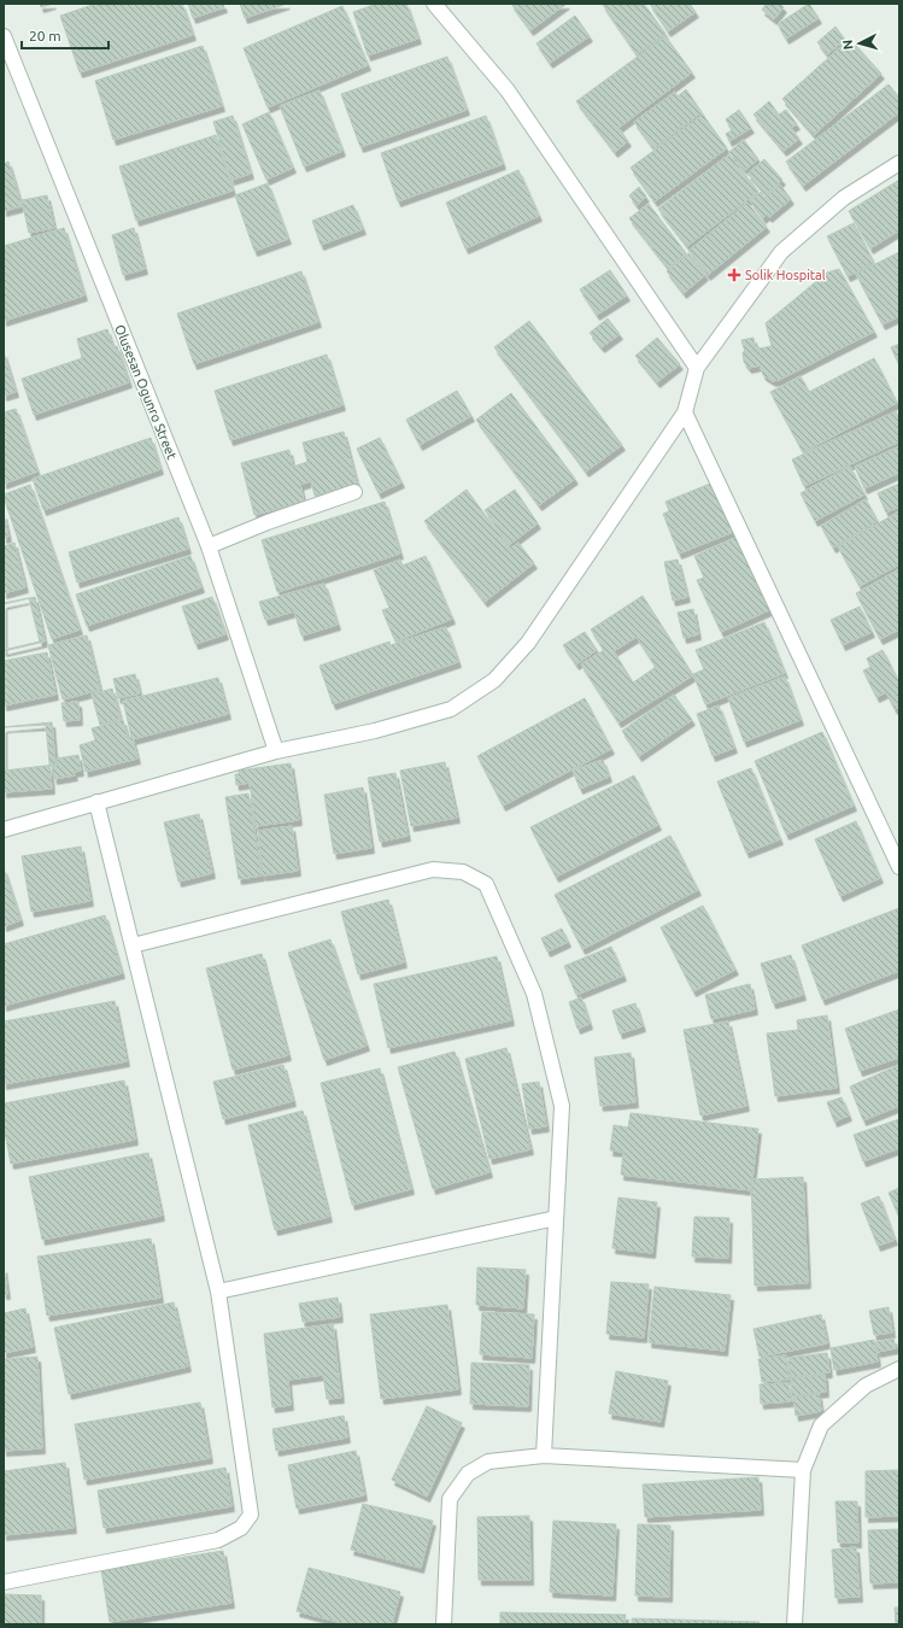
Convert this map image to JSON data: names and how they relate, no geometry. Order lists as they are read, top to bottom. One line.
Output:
{"streets":{"street":["Olusesan Ogunro Street"]},"places":{"health":["Solik Hospital"]},"scale_bar":"20 m","north":"left"}
